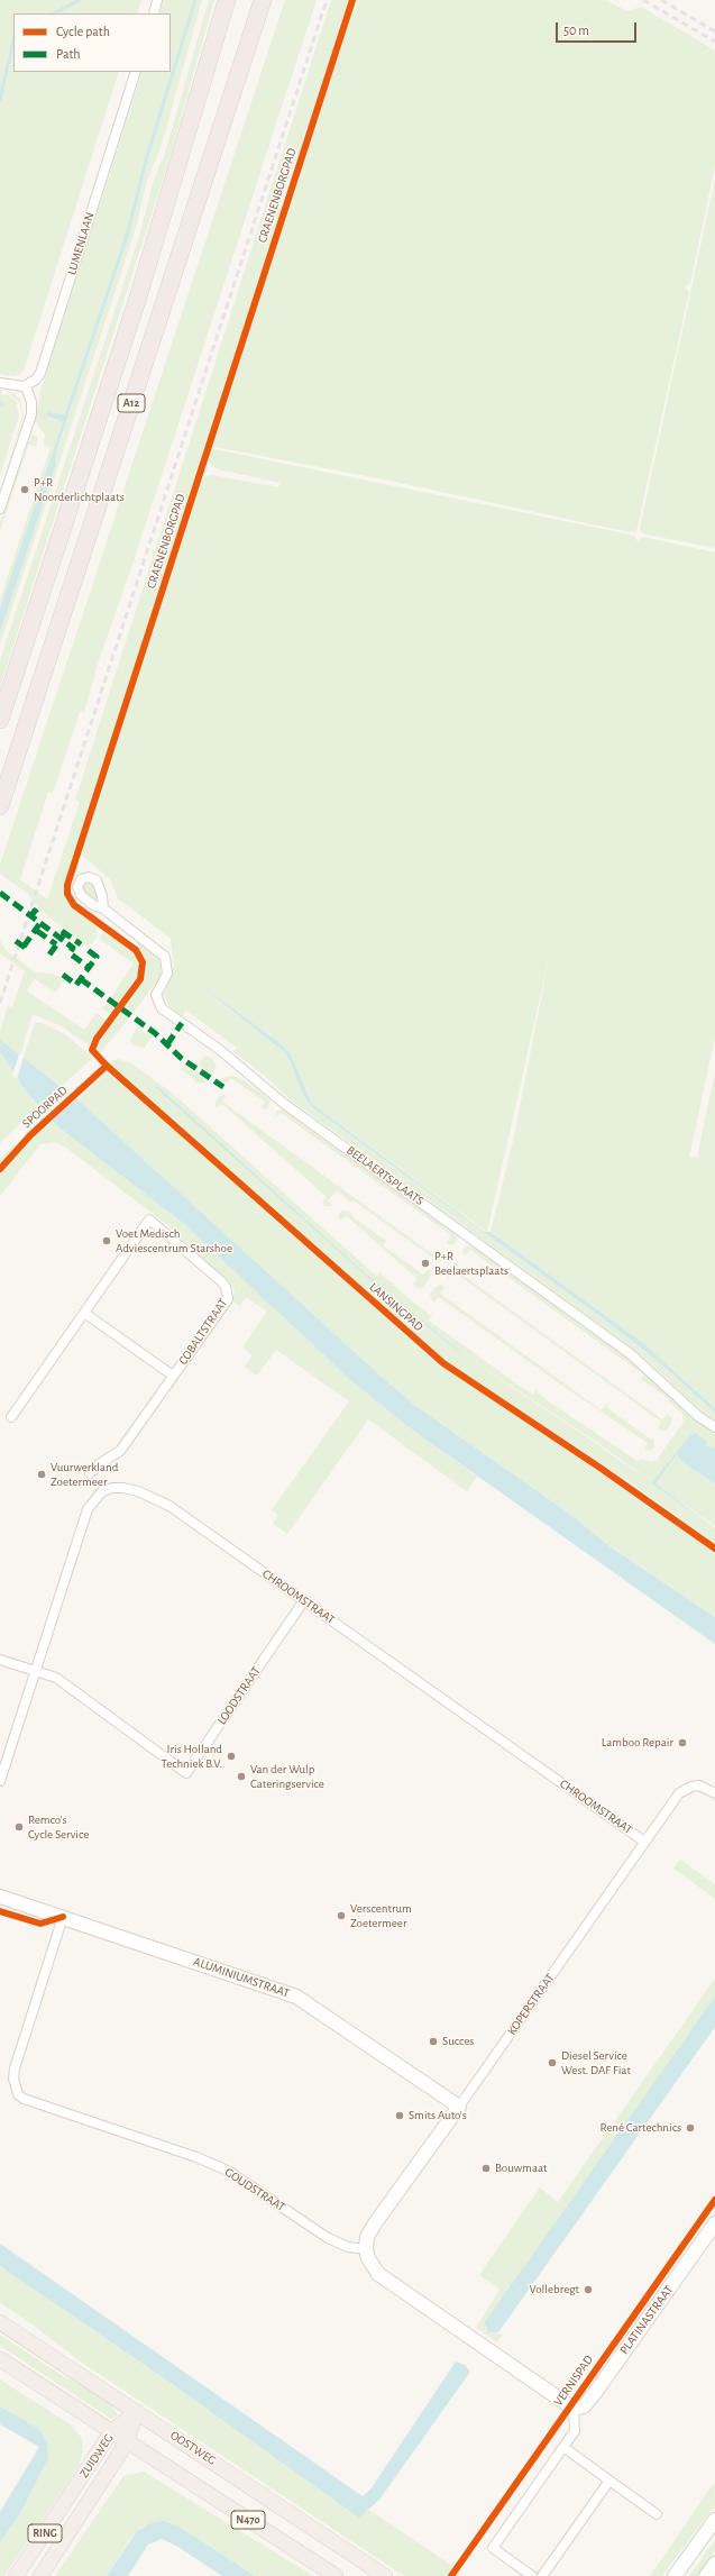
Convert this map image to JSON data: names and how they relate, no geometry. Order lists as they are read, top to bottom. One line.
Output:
{"streets":{"highway":["A12"],"main road":["OOSTWEG","ZUIDWEG","N470","RING"],"street":["LUMENLAAN","BEELAERTSPLAATS","COBALTSTRAAT","CHROOMSTRAAT","LOODSTRAAT","ALUMINIUMSTRAAT","KOPERSTRAAT","GOUDSTRAAT","PLATINASTRAAT"],"cycle path":["CRAENENBORGPAD","SPOORPAD","VERNISPAD"]},"crossings":[["CHROOMSTRAAT","LOODSTRAAT"],["CHROOMSTRAAT","KOPERSTRAAT"],["ALUMINIUMSTRAAT","KOPERSTRAAT"],["ALUMINIUMSTRAAT","GOUDSTRAAT"],["KOPERSTRAAT","GOUDSTRAAT"],["OOSTWEG","ZUIDWEG"],["ZUIDWEG","N470"]],"places":["P+R Noorderlichtplaats","Voet Medisch Adviescentrum Starshoe","P+R Beelaertsplaats","Vuurwerkland Zoetermeer","Lamboo Repair","Iris Holland Techniek B.V.","Van der Wulp Cateringservice","Remco's Cycle Service","Verscentrum Zoetermeer","Succes","Diesel Service West. DAF Fiat","Smits Auto's","René Cartechnics","Bouwmaat","Vollebregt"],"legend":["Cycle path","Path"],"scale_bar":"50 m"}
